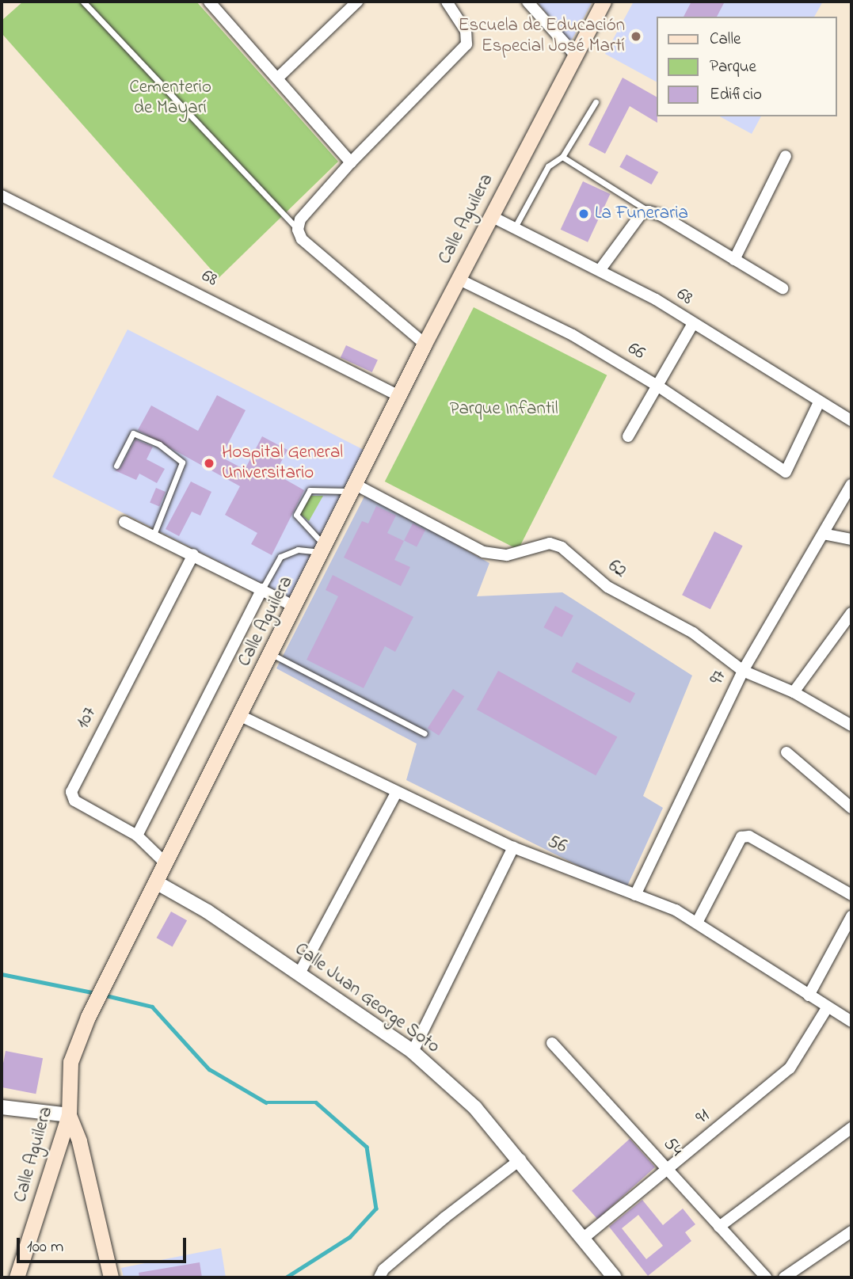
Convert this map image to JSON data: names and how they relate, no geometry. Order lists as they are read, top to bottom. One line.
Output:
{"streets":{"main road":["Calle Aguilera"],"street":["68","66","62","97","107","56","Calle Juan George Soto","91","54"]},"crossings":[["Calle Aguilera","68"],["Calle Aguilera","66"],["Calle Aguilera","62"],["Calle Aguilera","107"],["Calle Aguilera","56"],["Calle Aguilera","Calle Juan George Soto"],["68","66"],["62","97"],["97","56"],["56","91"],["Calle Juan George Soto","91"],["91","54"]],"parks":["Cementerio de Mayarí","Parque Infantil"],"places":["Escuela de Educación Especial José Martí","La Funeraria","Hospital General Universitario"],"legend":["Calle","Parque","Edificio"],"scale_bar":"100 m"}
